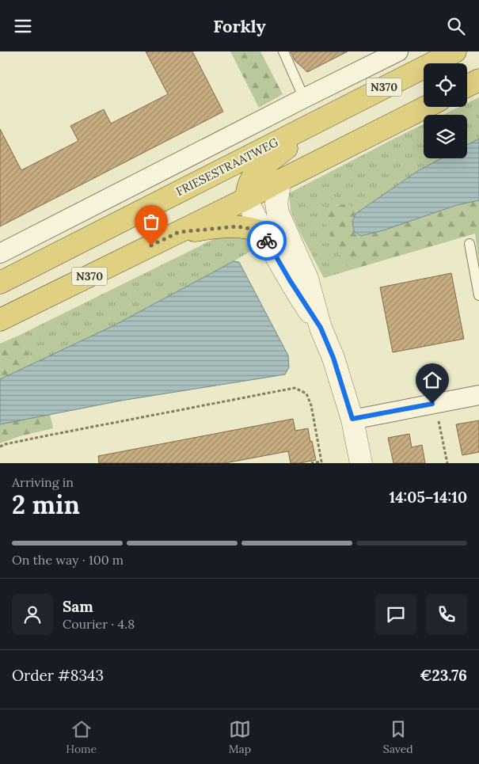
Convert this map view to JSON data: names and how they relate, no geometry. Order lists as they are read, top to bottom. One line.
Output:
{"streets":{"highway":["N370","FRIESESTRAATWEG"]},"page":{"header":"Forkly","heading":["2 min","Arriving in","14:05–14:10"],"panel":["Sam","Courier · 4.8","Order #8343","€23.76"],"bar":"On the way · 100 m","tabs":["Home","Map","Saved"]}}
